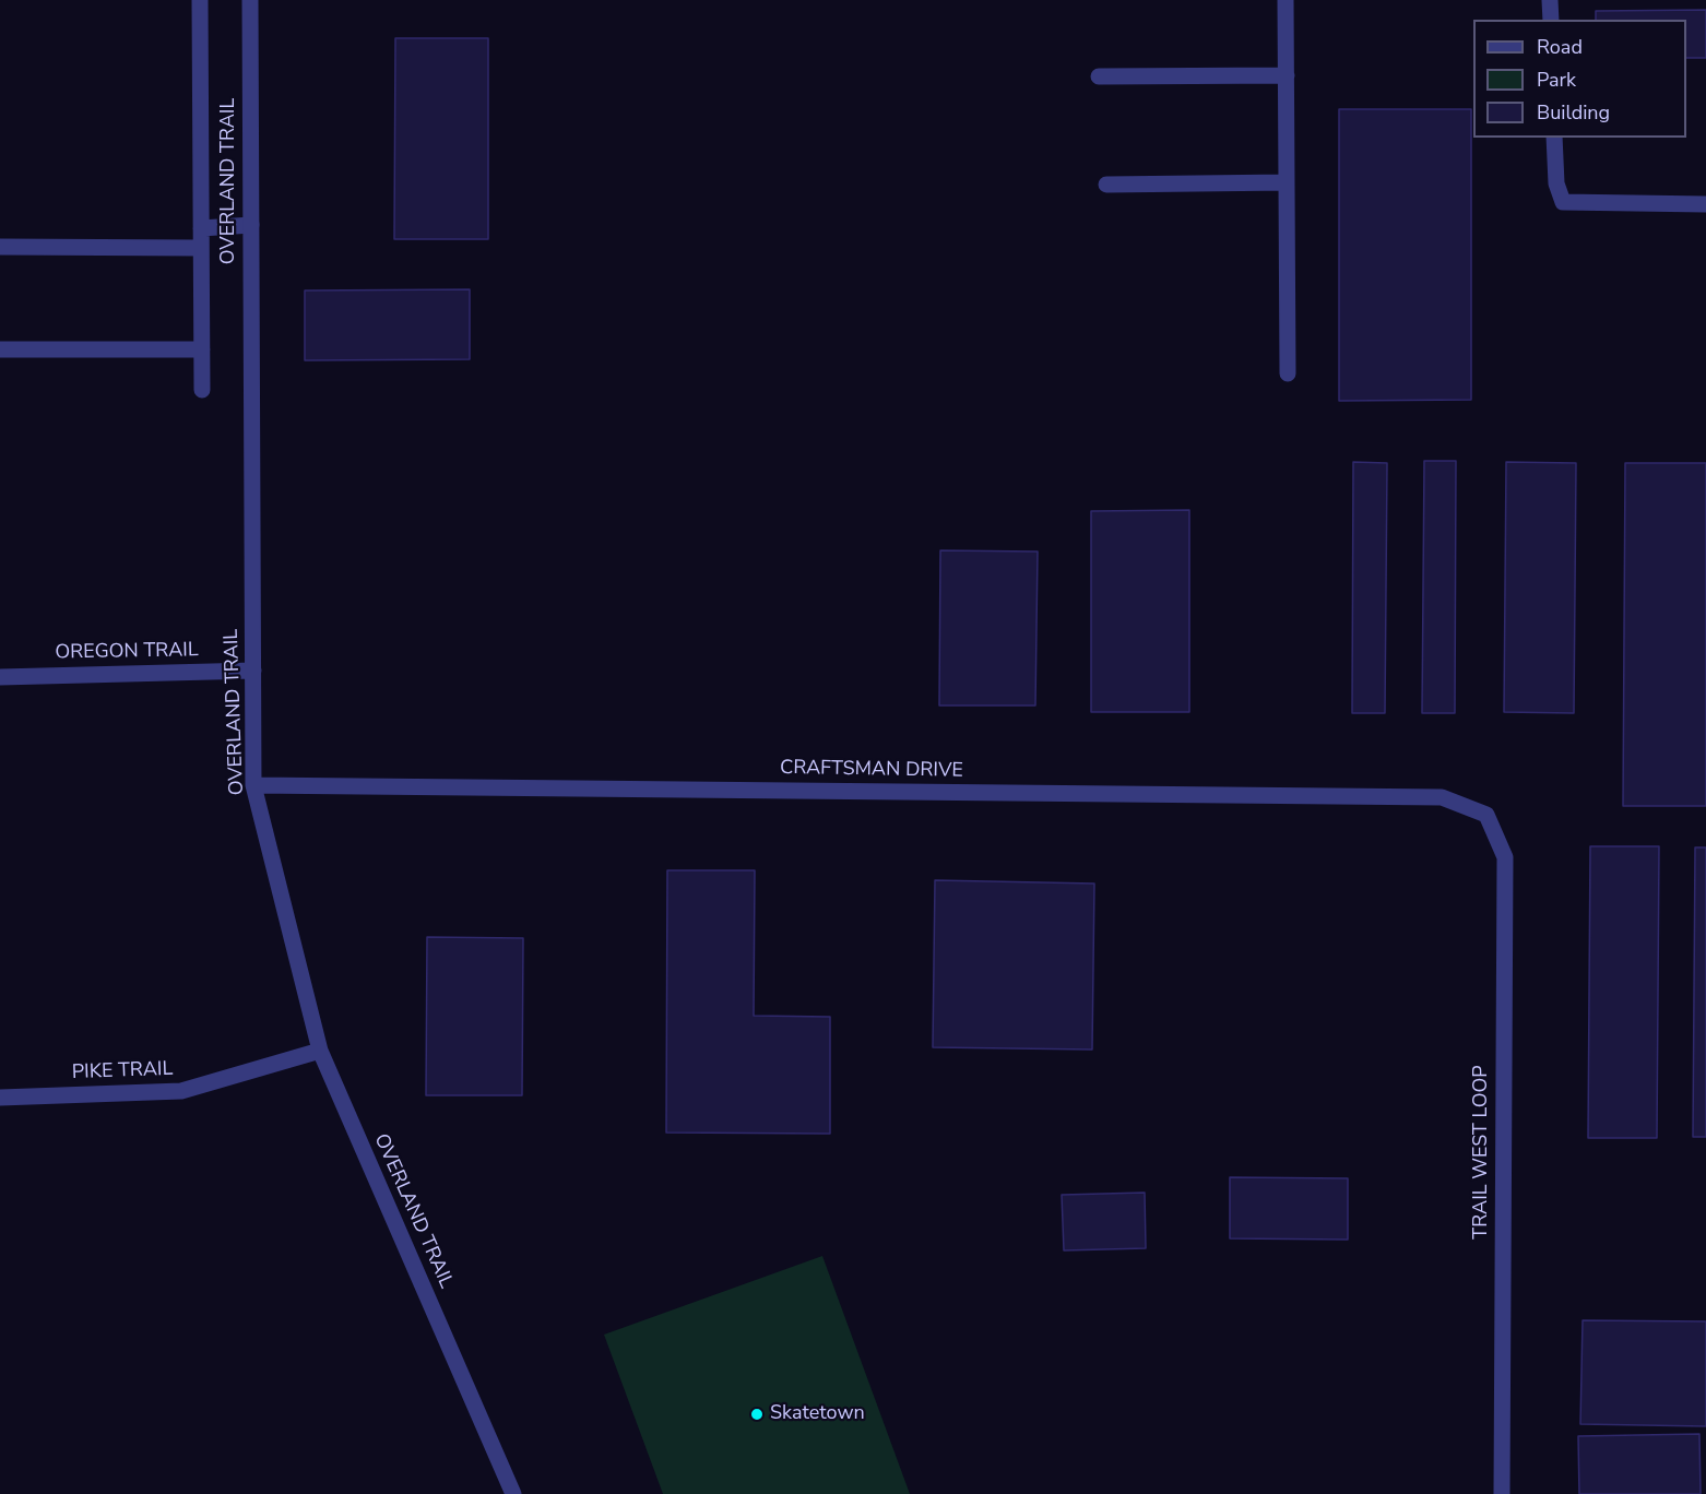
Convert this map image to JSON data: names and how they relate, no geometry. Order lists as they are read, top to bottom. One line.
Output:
{"streets":{"street":["OVERLAND TRAIL","OREGON TRAIL","CRAFTSMAN DRIVE","PIKE TRAIL","TRAIL WEST LOOP"]},"crossings":[["OVERLAND TRAIL","OREGON TRAIL"],["OVERLAND TRAIL","CRAFTSMAN DRIVE"],["OVERLAND TRAIL","PIKE TRAIL"],["CRAFTSMAN DRIVE","TRAIL WEST LOOP"]],"places":["Skatetown"],"legend":["Road","Park","Building"]}
